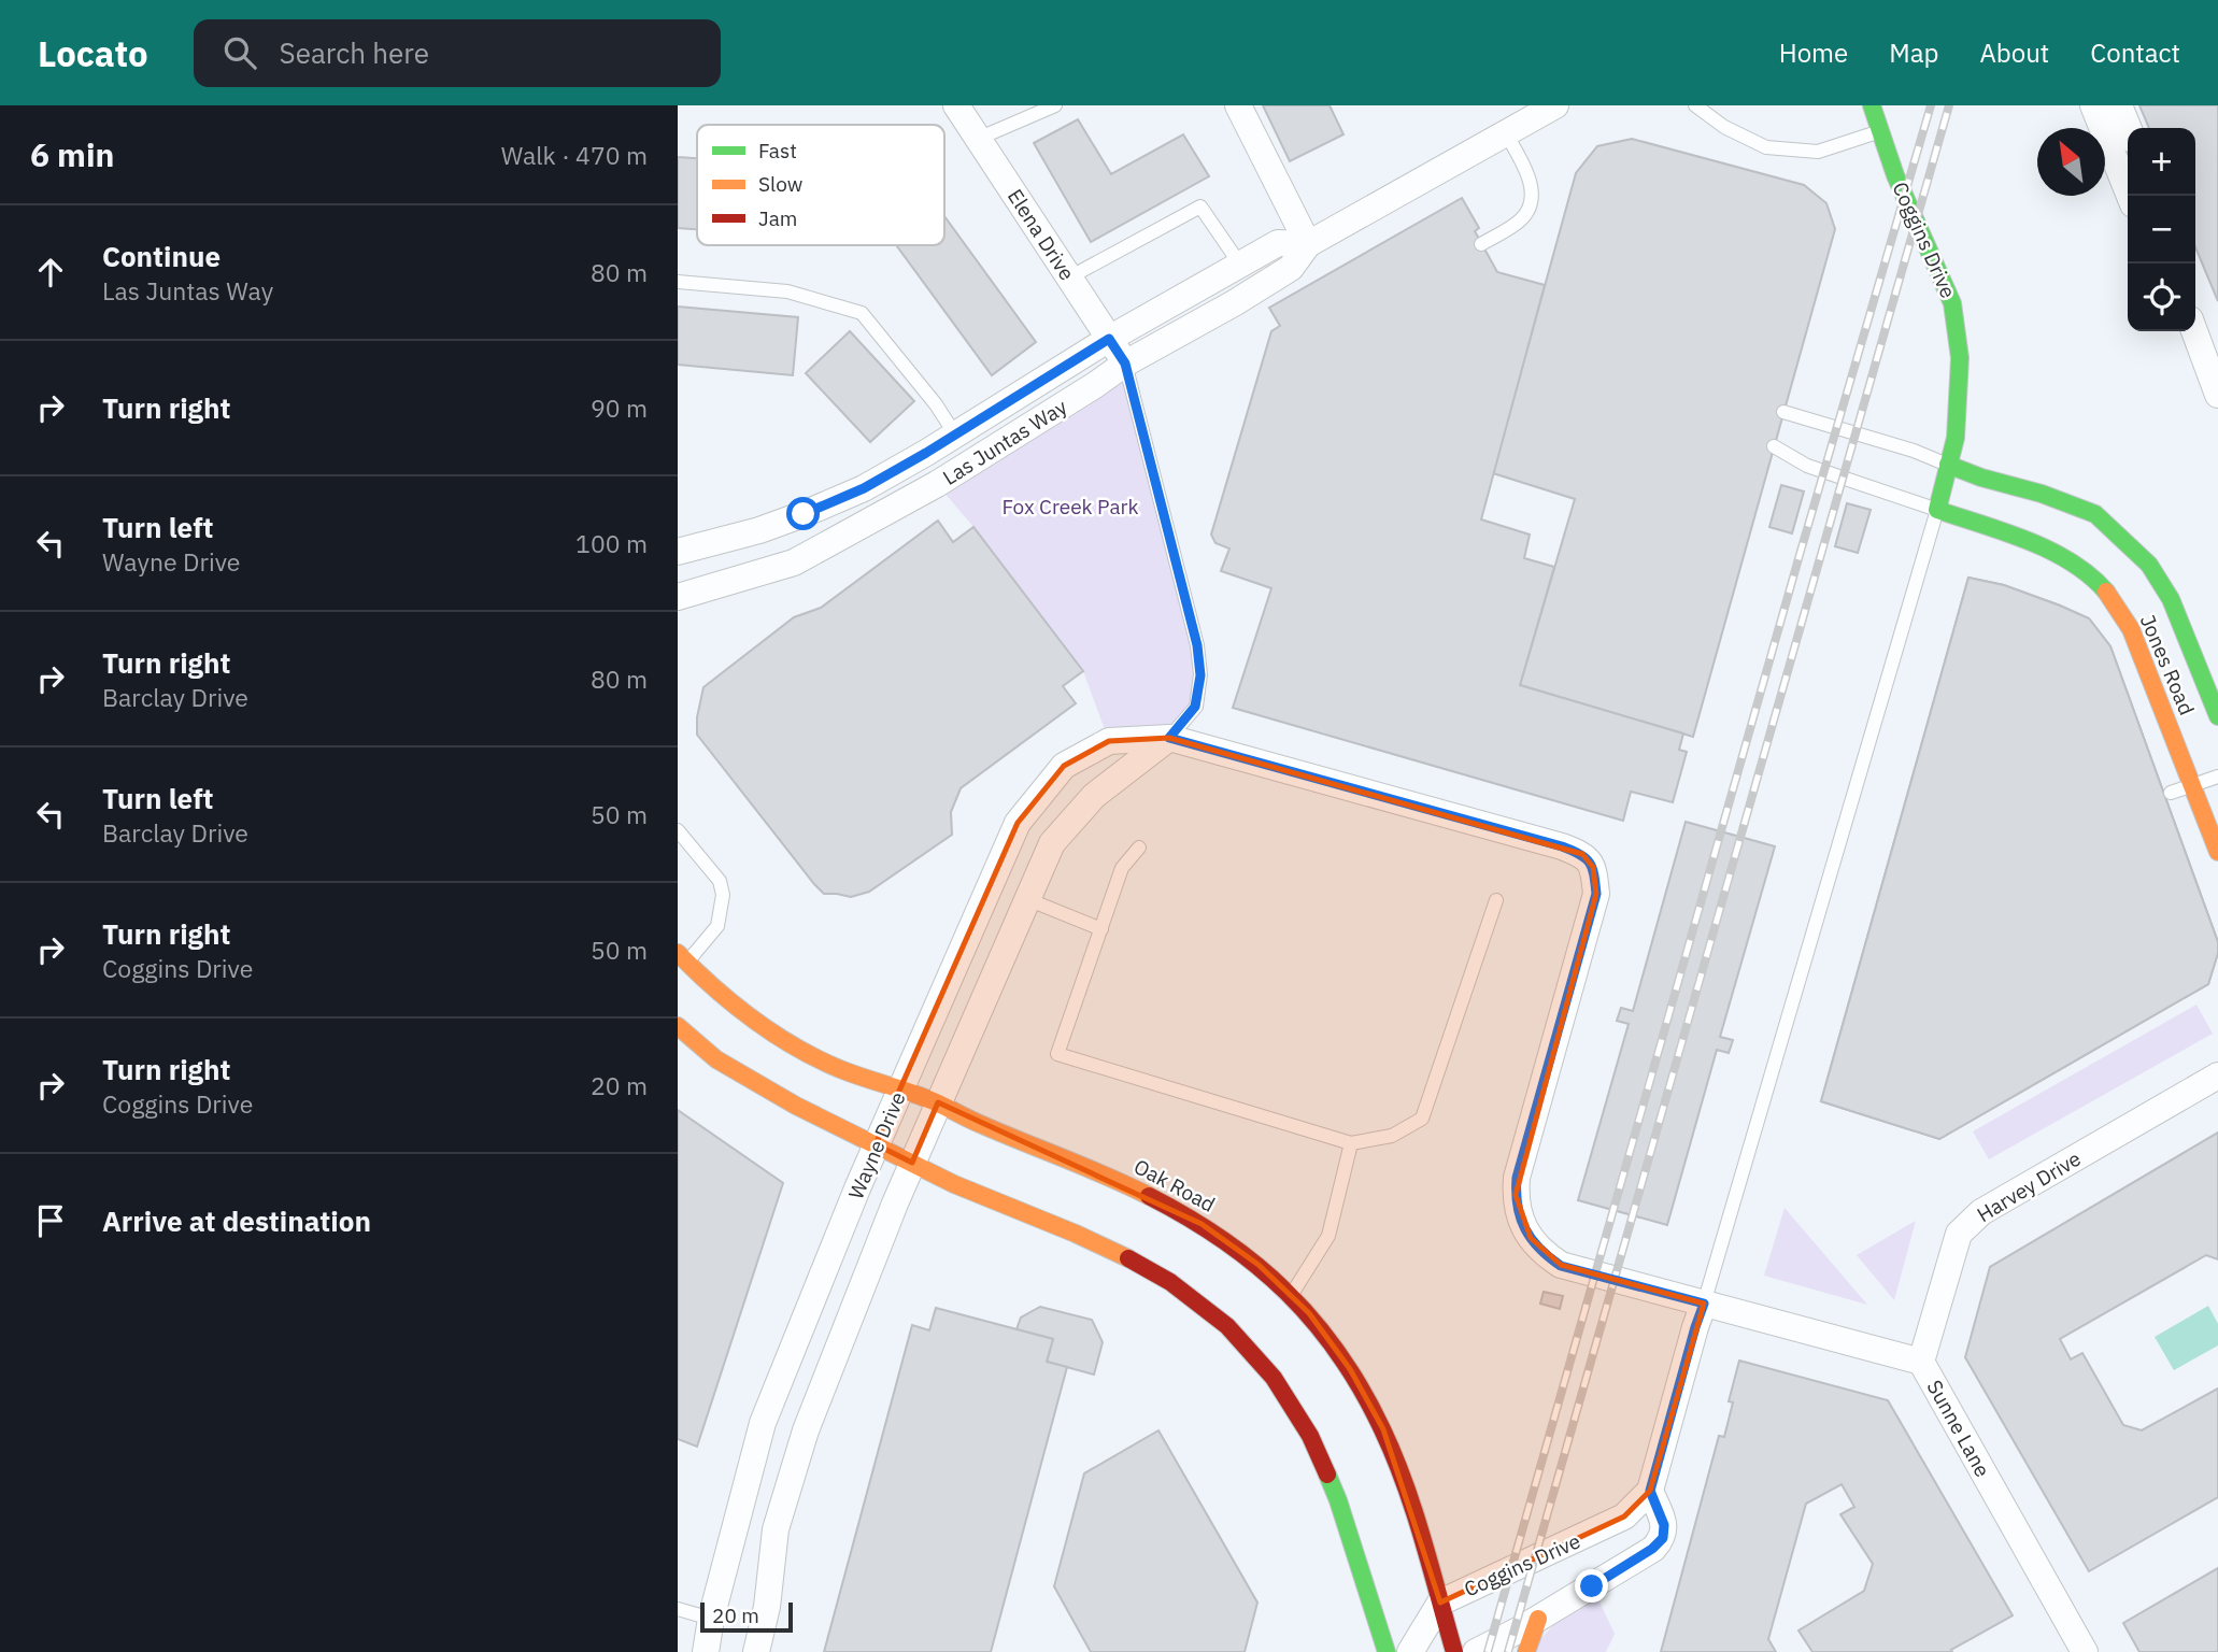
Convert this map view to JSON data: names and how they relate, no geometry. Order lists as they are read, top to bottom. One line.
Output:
{"streets":{"main road":["Coggins Drive","Jones Road","Oak Road"],"street":["Elena Drive","Las Juntas Way","Wayne Drive","Harvey Drive","Sunne Lane"]},"crossings":[["Elena Drive","Las Juntas Way"],["Coggins Drive","Jones Road"],["Coggins Drive","Oak Road"],["Wayne Drive","Oak Road"],["Wayne Drive","Sunne Lane"],["Harvey Drive","Sunne Lane"]],"parks":["Fox Creek Park"],"legend":["Fast","Slow","Jam"],"scale_bar":"20 m","north":"top left","page":{"header":"Locato","search":"Search here","nav":["Home","Map","About","Contact"],"heading":["6 min","Walk · 470 m"],"map_buttons":["+","−"],"list":[["Continue","Las Juntas Way","80 m"],["Turn right","90 m"],["Turn left","Wayne Drive","100 m"],["Turn right","Barclay Drive","80 m"],["Turn left","Barclay Drive","50 m"],["Turn right","Coggins Drive","50 m"],["Turn right","Coggins Drive","20 m"],"Arrive at destination"],"scale":"20 m"}}
